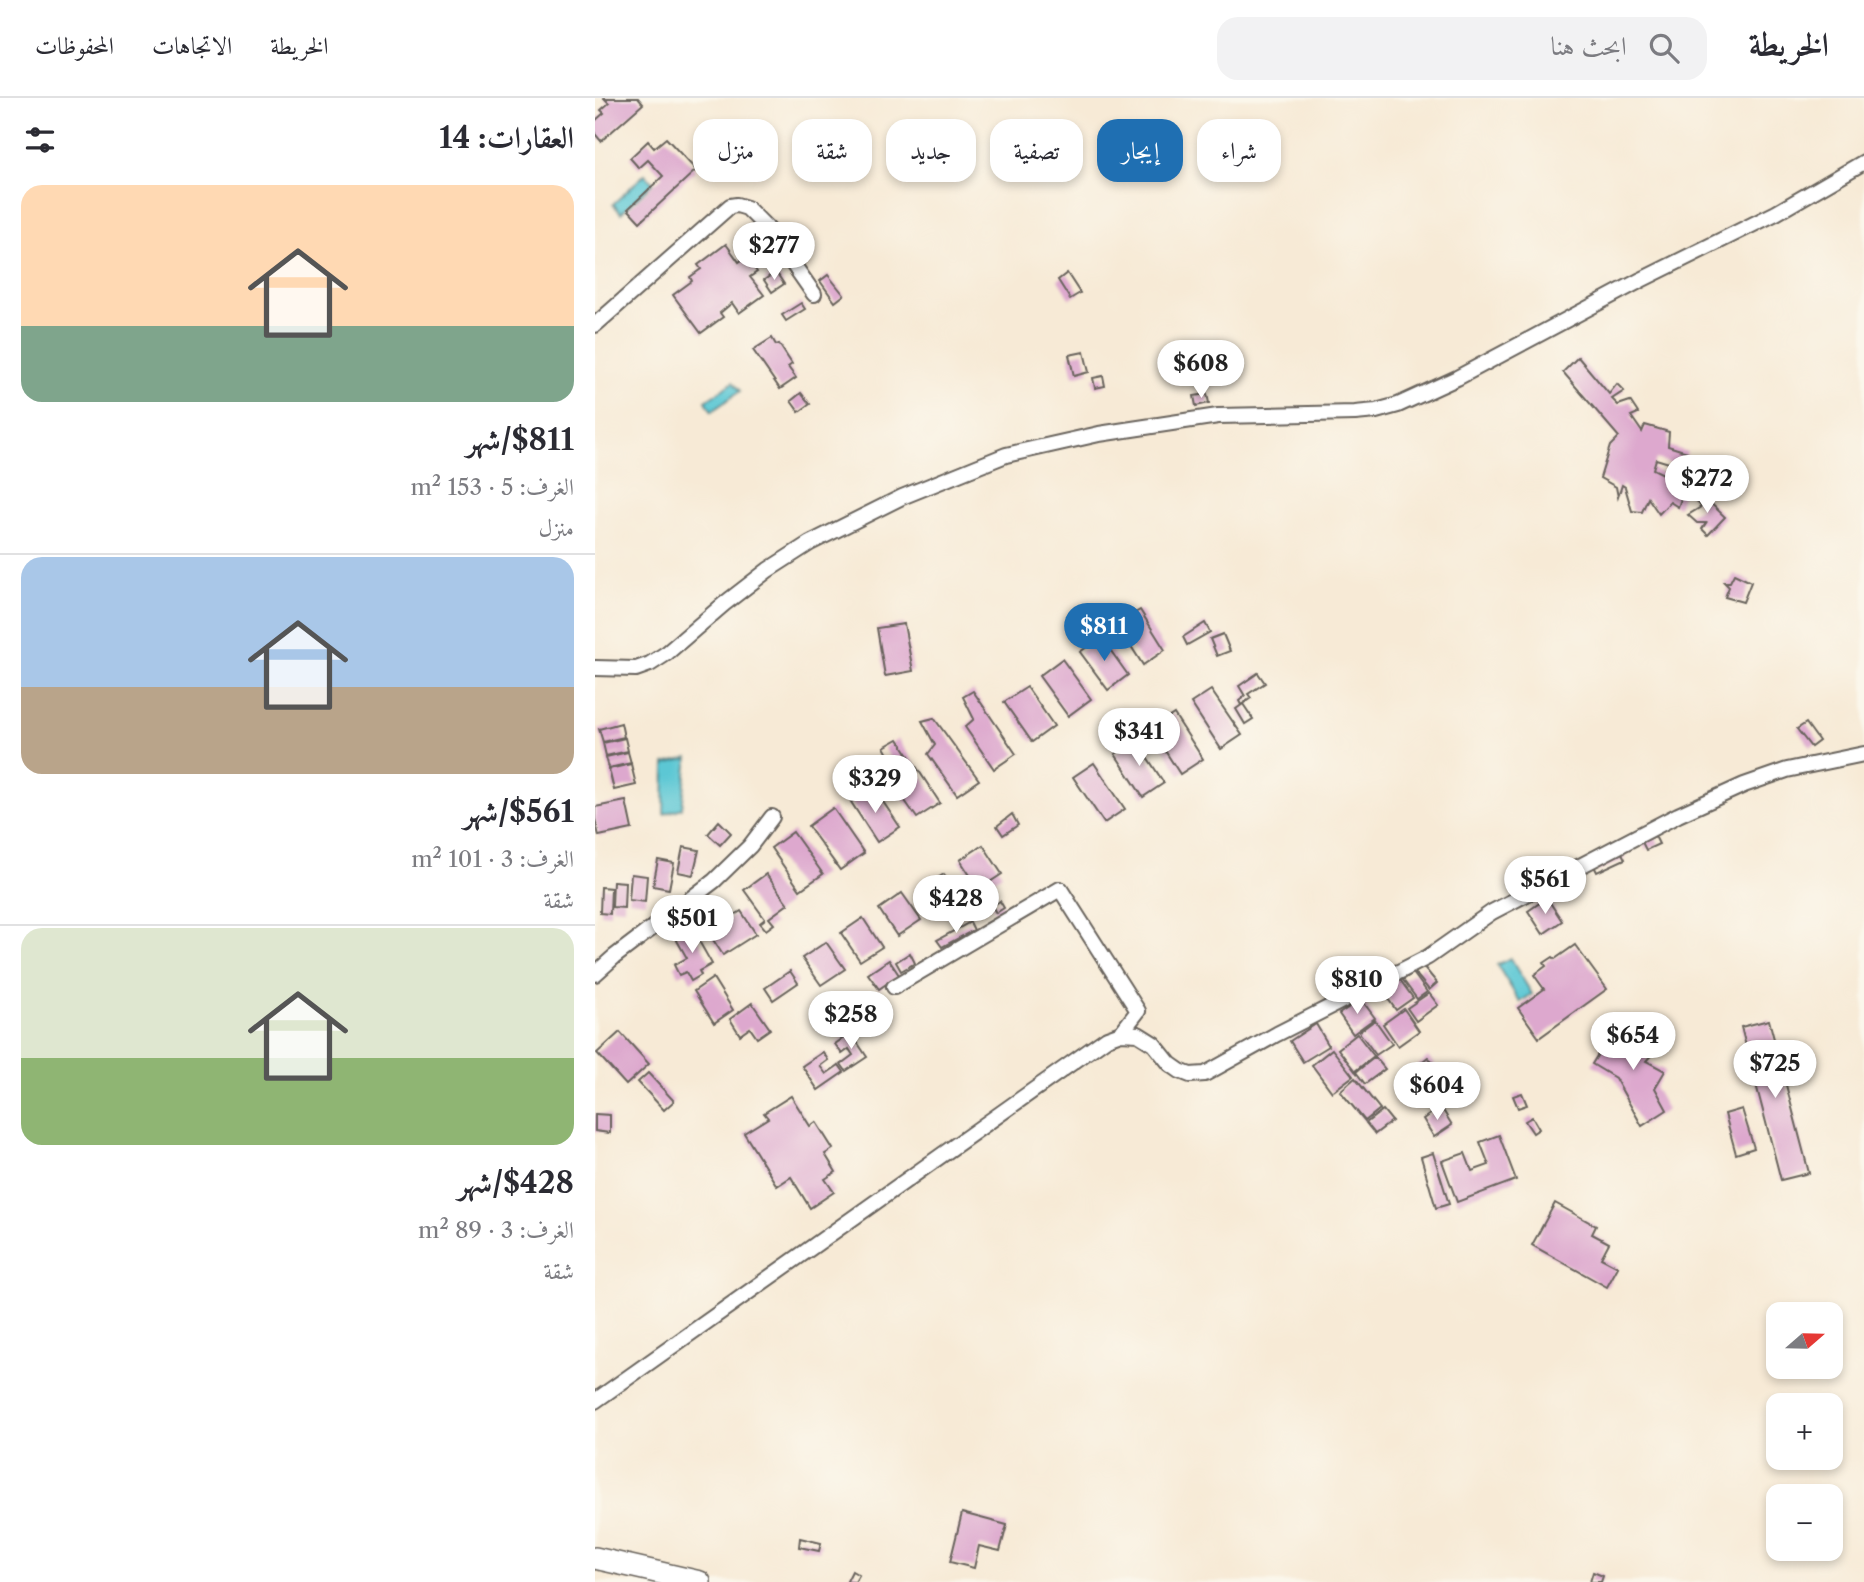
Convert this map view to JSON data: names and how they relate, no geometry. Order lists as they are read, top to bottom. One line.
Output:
{"north":"right","page":{"header":"الخريطة","search":"ابحث هنا","nav":["الخريطة","الاتجاهات","المحفوظات"],"heading":"العقارات: 14","chip":["شراء","إيجار","تصفية","جديد","شقة","منزل"],"list":[{"name":"$811/شهر","note":"الغرف: 5 · 153 m² · منزل"},{"name":"$561/شهر","note":"الغرف: 3 · 101 m² · شقة"},{"name":"$428/شهر","note":"الغرف: 3 · 89 m² · شقة"}],"price":["$277","$608","$272","$811","$341","$329","$561","$428","$501","$810","$258","$654","$725","$604"],"map_buttons":["+","−"]}}
